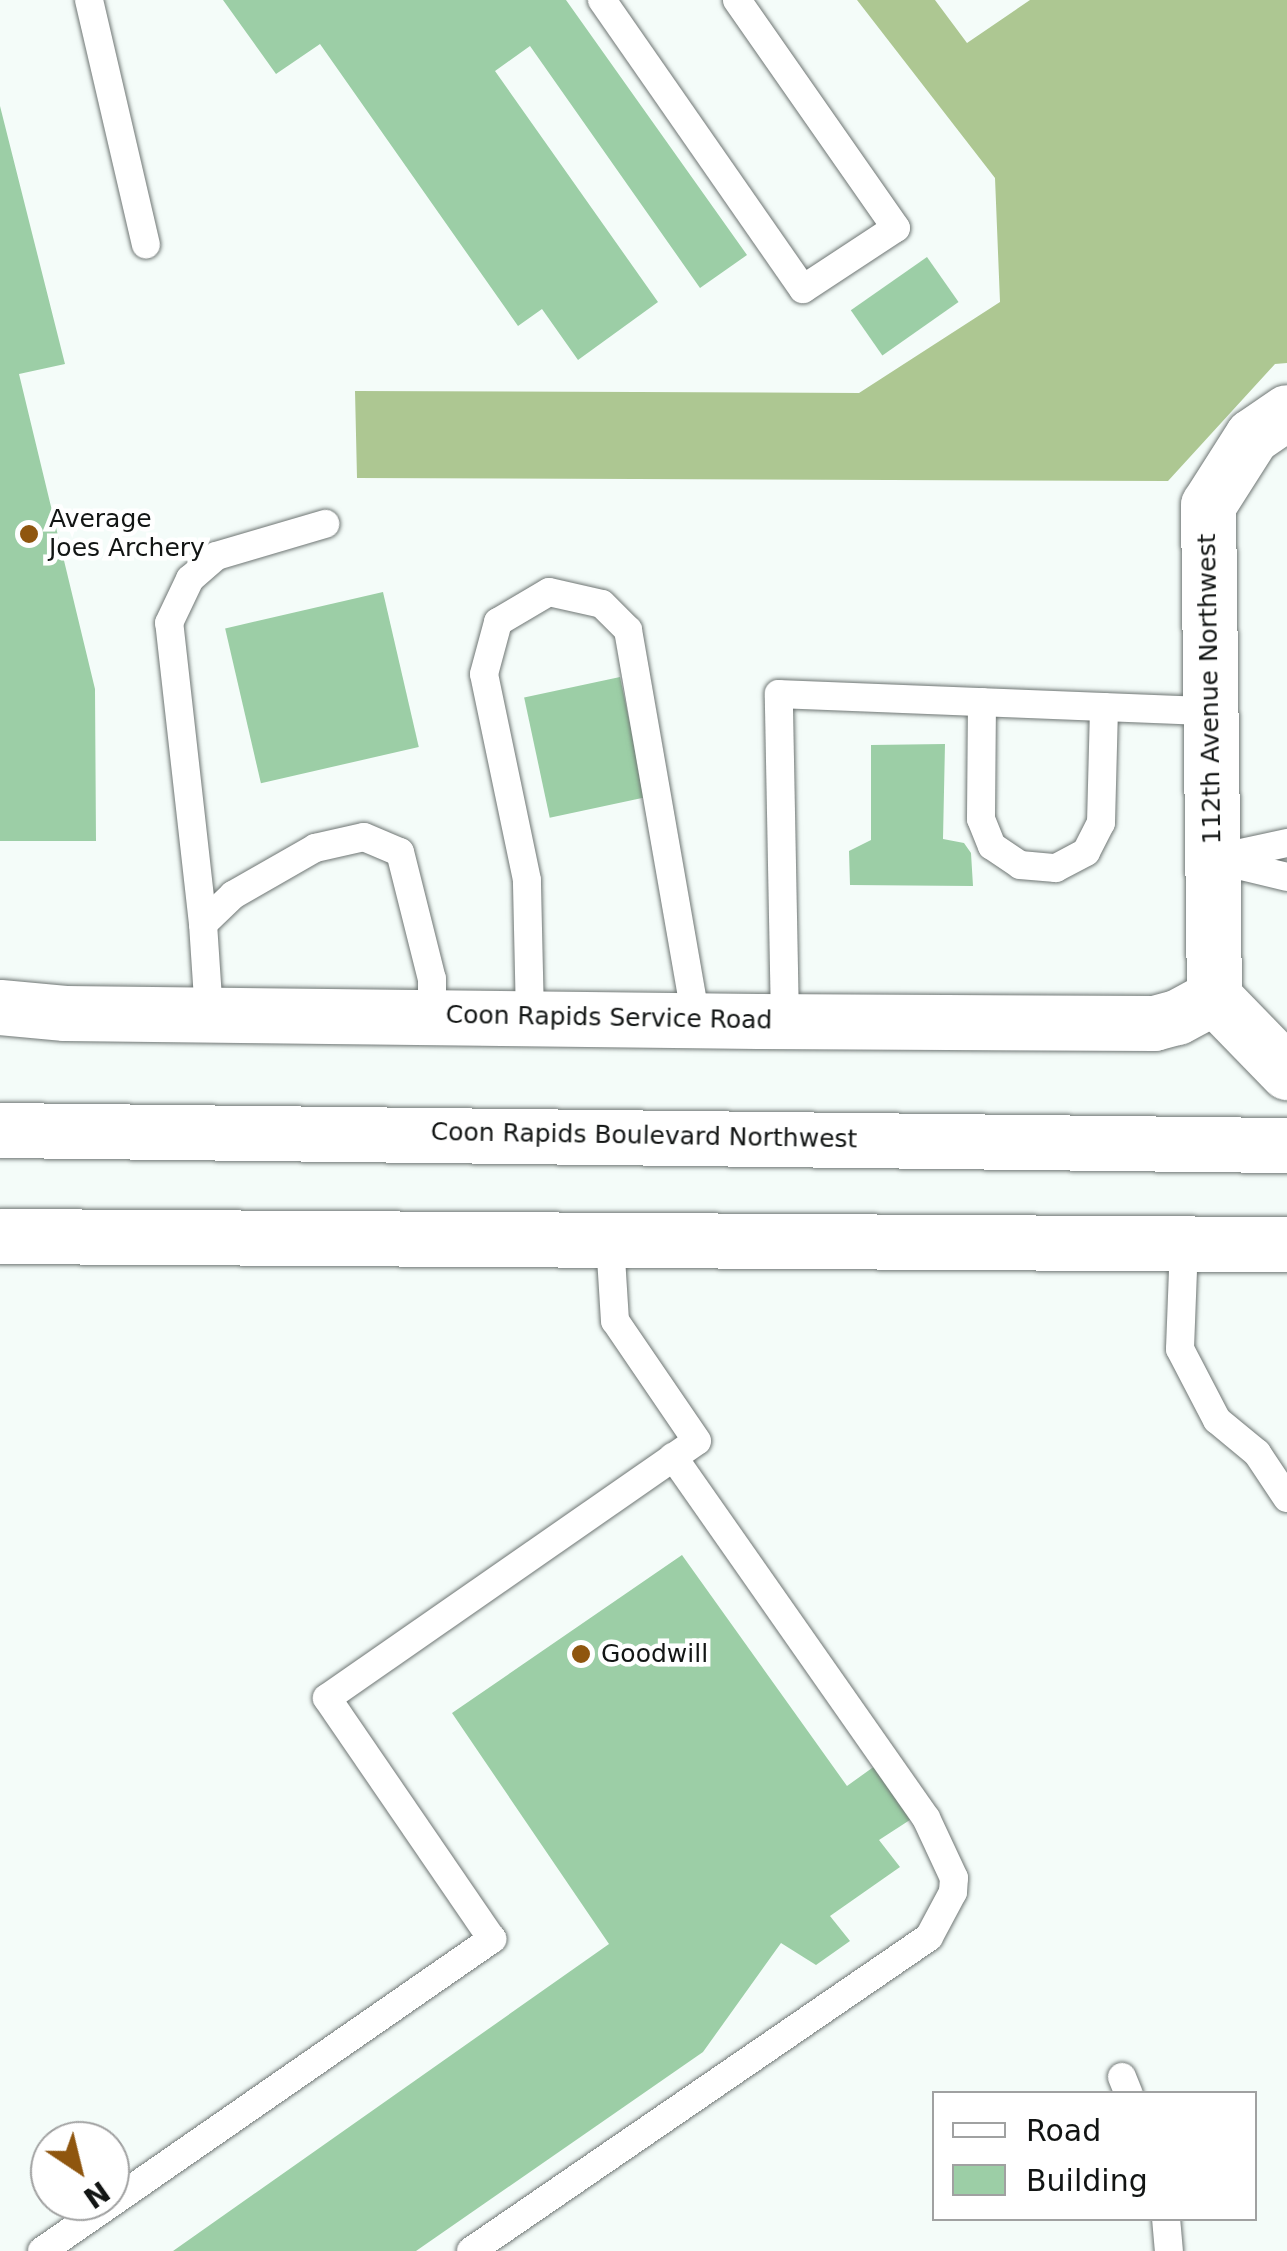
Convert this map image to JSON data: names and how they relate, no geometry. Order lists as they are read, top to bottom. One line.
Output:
{"streets":{"main road":["112th Avenue Northwest","Coon Rapids Service Road","Coon Rapids Boulevard Northwest"]},"crossings":[["112th Avenue Northwest","Coon Rapids Service Road"]],"places":["Average Joes Archery","Goodwill"],"legend":["Road","Building"],"north":"bottom right"}
